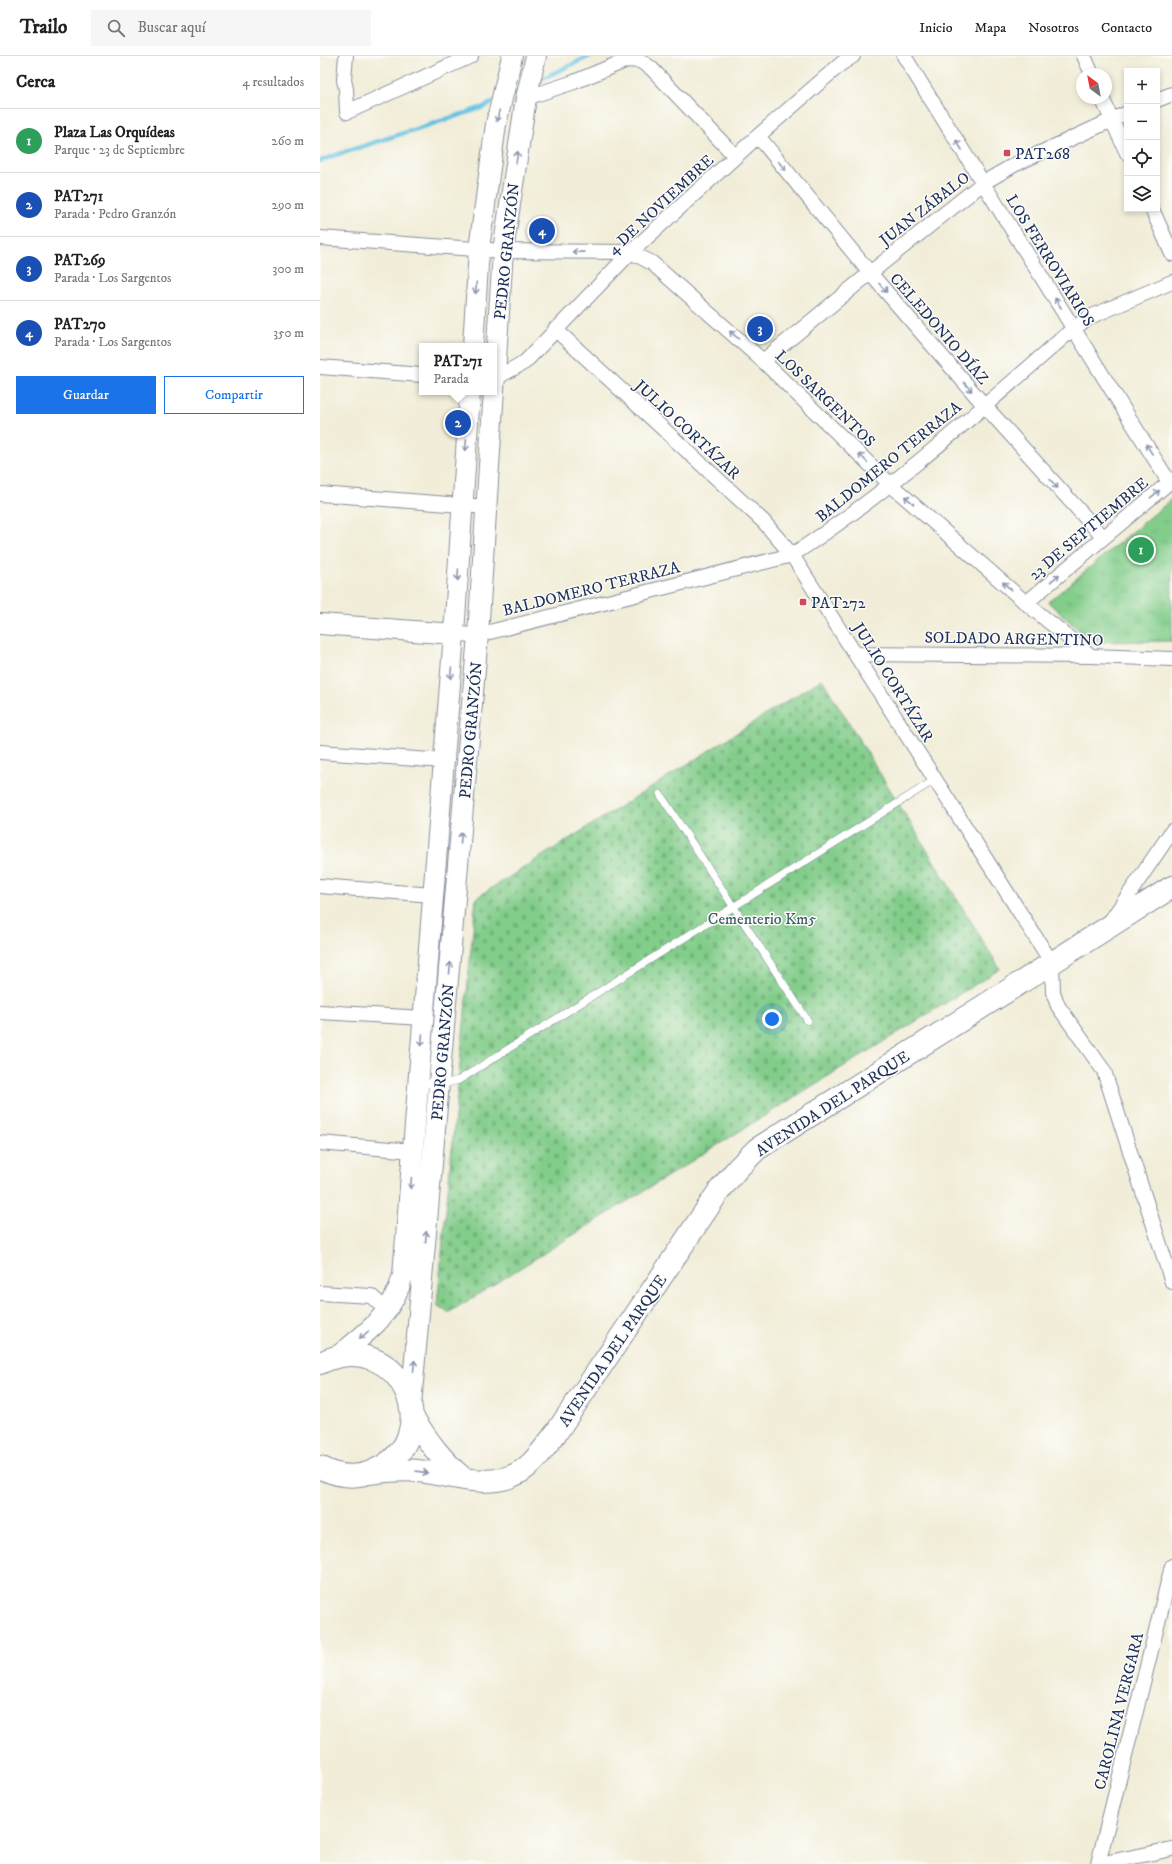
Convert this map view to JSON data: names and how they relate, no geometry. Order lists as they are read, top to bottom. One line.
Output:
{"streets":{"main road":["PEDRO GRANZÓN","AVENIDA DEL PARQUE"],"street":["4 DE NOVIEMBRE","JUAN ZÁBALO","LOS FERROVIARIOS","CELEDONIO DÍAZ","LOS SARGENTOS","JULIO CORTÁZAR","BALDOMERO TERRAZA","23 DE SEPTIEMBRE","SOLDADO ARGENTINO","CAROLINA VERGARA"]},"crossings":[["4 DE NOVIEMBRE","CELEDONIO DÍAZ"],["4 DE NOVIEMBRE","LOS SARGENTOS"],["4 DE NOVIEMBRE","JULIO CORTÁZAR"],["JUAN ZÁBALO","LOS FERROVIARIOS"],["JUAN ZÁBALO","CELEDONIO DÍAZ"],["JUAN ZÁBALO","LOS SARGENTOS"],["PEDRO GRANZÓN","LOS SARGENTOS"],["PEDRO GRANZÓN","BALDOMERO TERRAZA"],["LOS FERROVIARIOS","BALDOMERO TERRAZA"],["LOS FERROVIARIOS","23 DE SEPTIEMBRE"],["CELEDONIO DÍAZ","BALDOMERO TERRAZA"],["CELEDONIO DÍAZ","23 DE SEPTIEMBRE"],["LOS SARGENTOS","BALDOMERO TERRAZA"],["LOS SARGENTOS","23 DE SEPTIEMBRE"],["LOS SARGENTOS","SOLDADO ARGENTINO"],["JULIO CORTÁZAR","BALDOMERO TERRAZA"],["JULIO CORTÁZAR","SOLDADO ARGENTINO"],["JULIO CORTÁZAR","AVENIDA DEL PARQUE"]],"one_way":["LOS FERROVIARIOS","CELEDONIO DÍAZ","LOS SARGENTOS","23 DE SEPTIEMBRE"],"parks":["Cementerio Km5"],"places":{"transit":["PAT268","PAT272"]},"north":"top left","page":{"header":"Trailo","search":"Buscar aquí","nav":["Inicio","Mapa","Nosotros","Contacto"],"heading":["Cerca","4 resultados"],"map_buttons":["+","−"],"list":[{"mark":"1","name":"Plaza Las Orquídeas","note":"Parque · 23 de Septiembre","value":"260 m"},{"mark":"2","name":"PAT271","note":"Parada · Pedro Granzón","value":"290 m"},{"mark":"3","name":"PAT269","note":"Parada · Los Sargentos","value":"300 m"},{"mark":"4","name":"PAT270","note":"Parada · Los Sargentos","value":"350 m"}],"pins":["4","3","2","1"],"popup":["PAT271","Parada"],"buttons":["Guardar","Compartir"]}}
